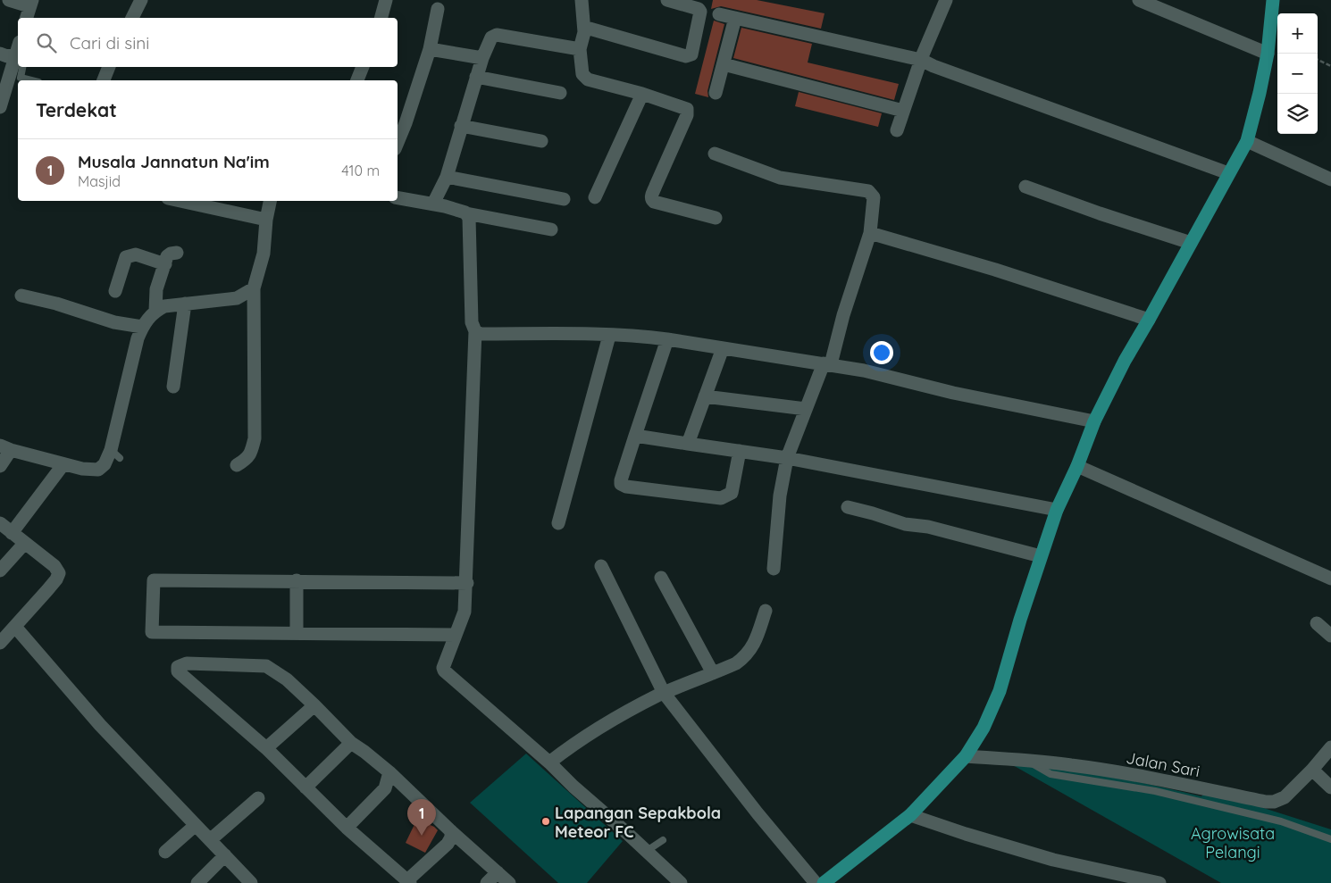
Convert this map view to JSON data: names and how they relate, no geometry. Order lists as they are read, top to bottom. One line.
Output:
{"streets":{"street":["Jalan Sari"]},"parks":["Agrowisata Pelangi"],"places":["Lapangan Sepakbola Meteor FC"],"page":{"map_buttons":["+","−"],"search":"Cari di sini","heading":"Terdekat","list":[{"mark":"1","name":"Musala Jannatun Na'im","note":"Masjid","value":"410 m"}],"pins":"1"}}
